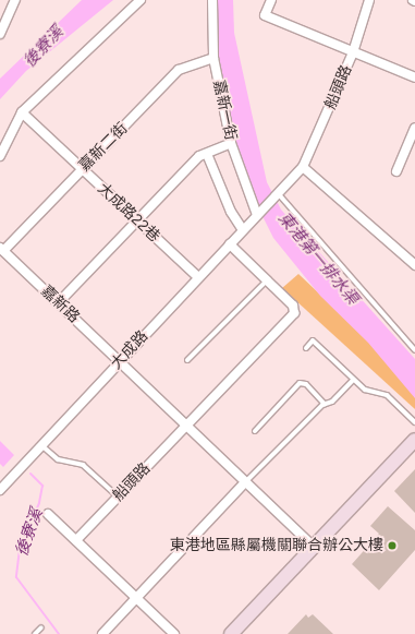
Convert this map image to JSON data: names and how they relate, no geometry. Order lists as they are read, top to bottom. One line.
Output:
{"streets":{"street":["船頭路","嘉新一街","嘉新二街","大成路22巷","嘉新路","大成路"]},"crossings":[["船頭路","嘉新一街"],["船頭路","大成路"],["嘉新一街","嘉新二街"],["嘉新一街","大成路"],["嘉新二街","大成路22巷"],["嘉新二街","嘉新路"],["大成路22巷","大成路"],["嘉新路","大成路"]],"water":["後寮溪","東港第一排水渠"],"places":["東港地區縣屬機關聯合辦公大樓"]}
